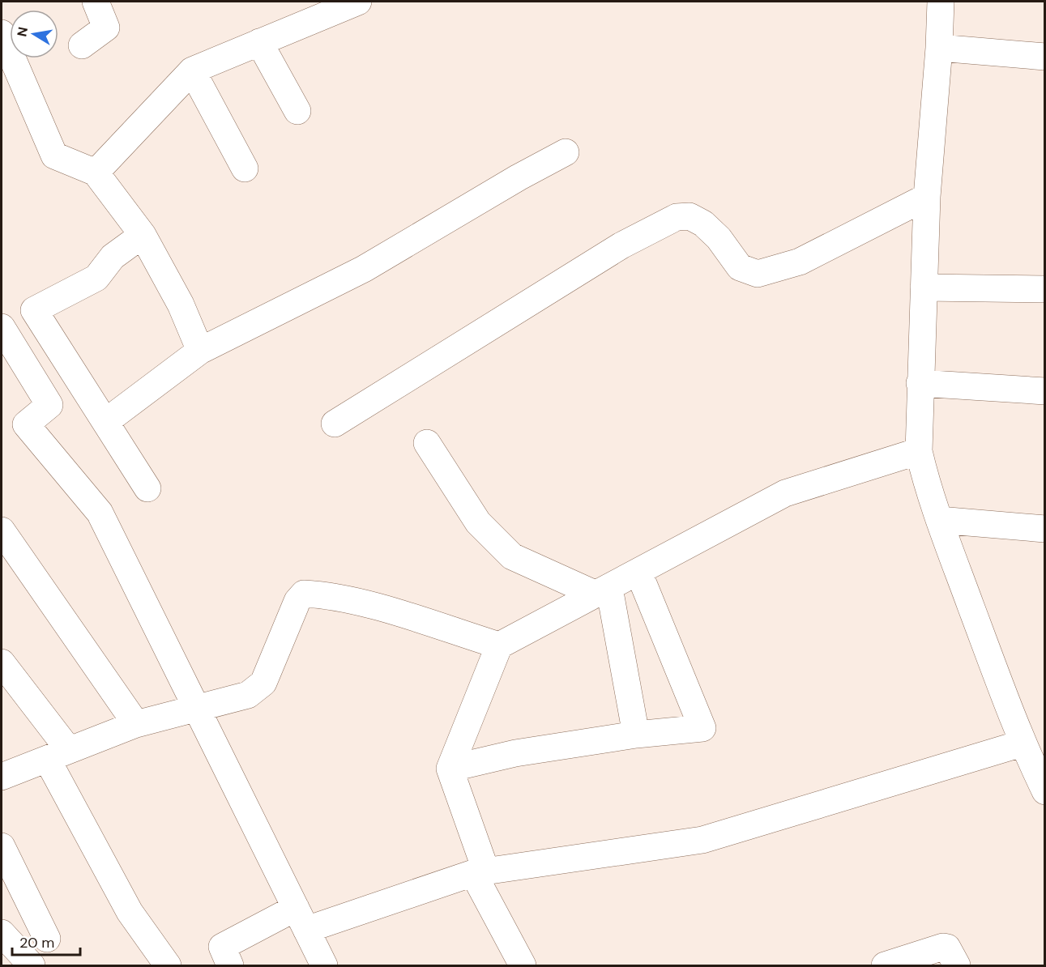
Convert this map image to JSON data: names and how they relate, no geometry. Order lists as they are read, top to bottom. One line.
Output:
{"scale_bar":"20 m","north":"left"}
